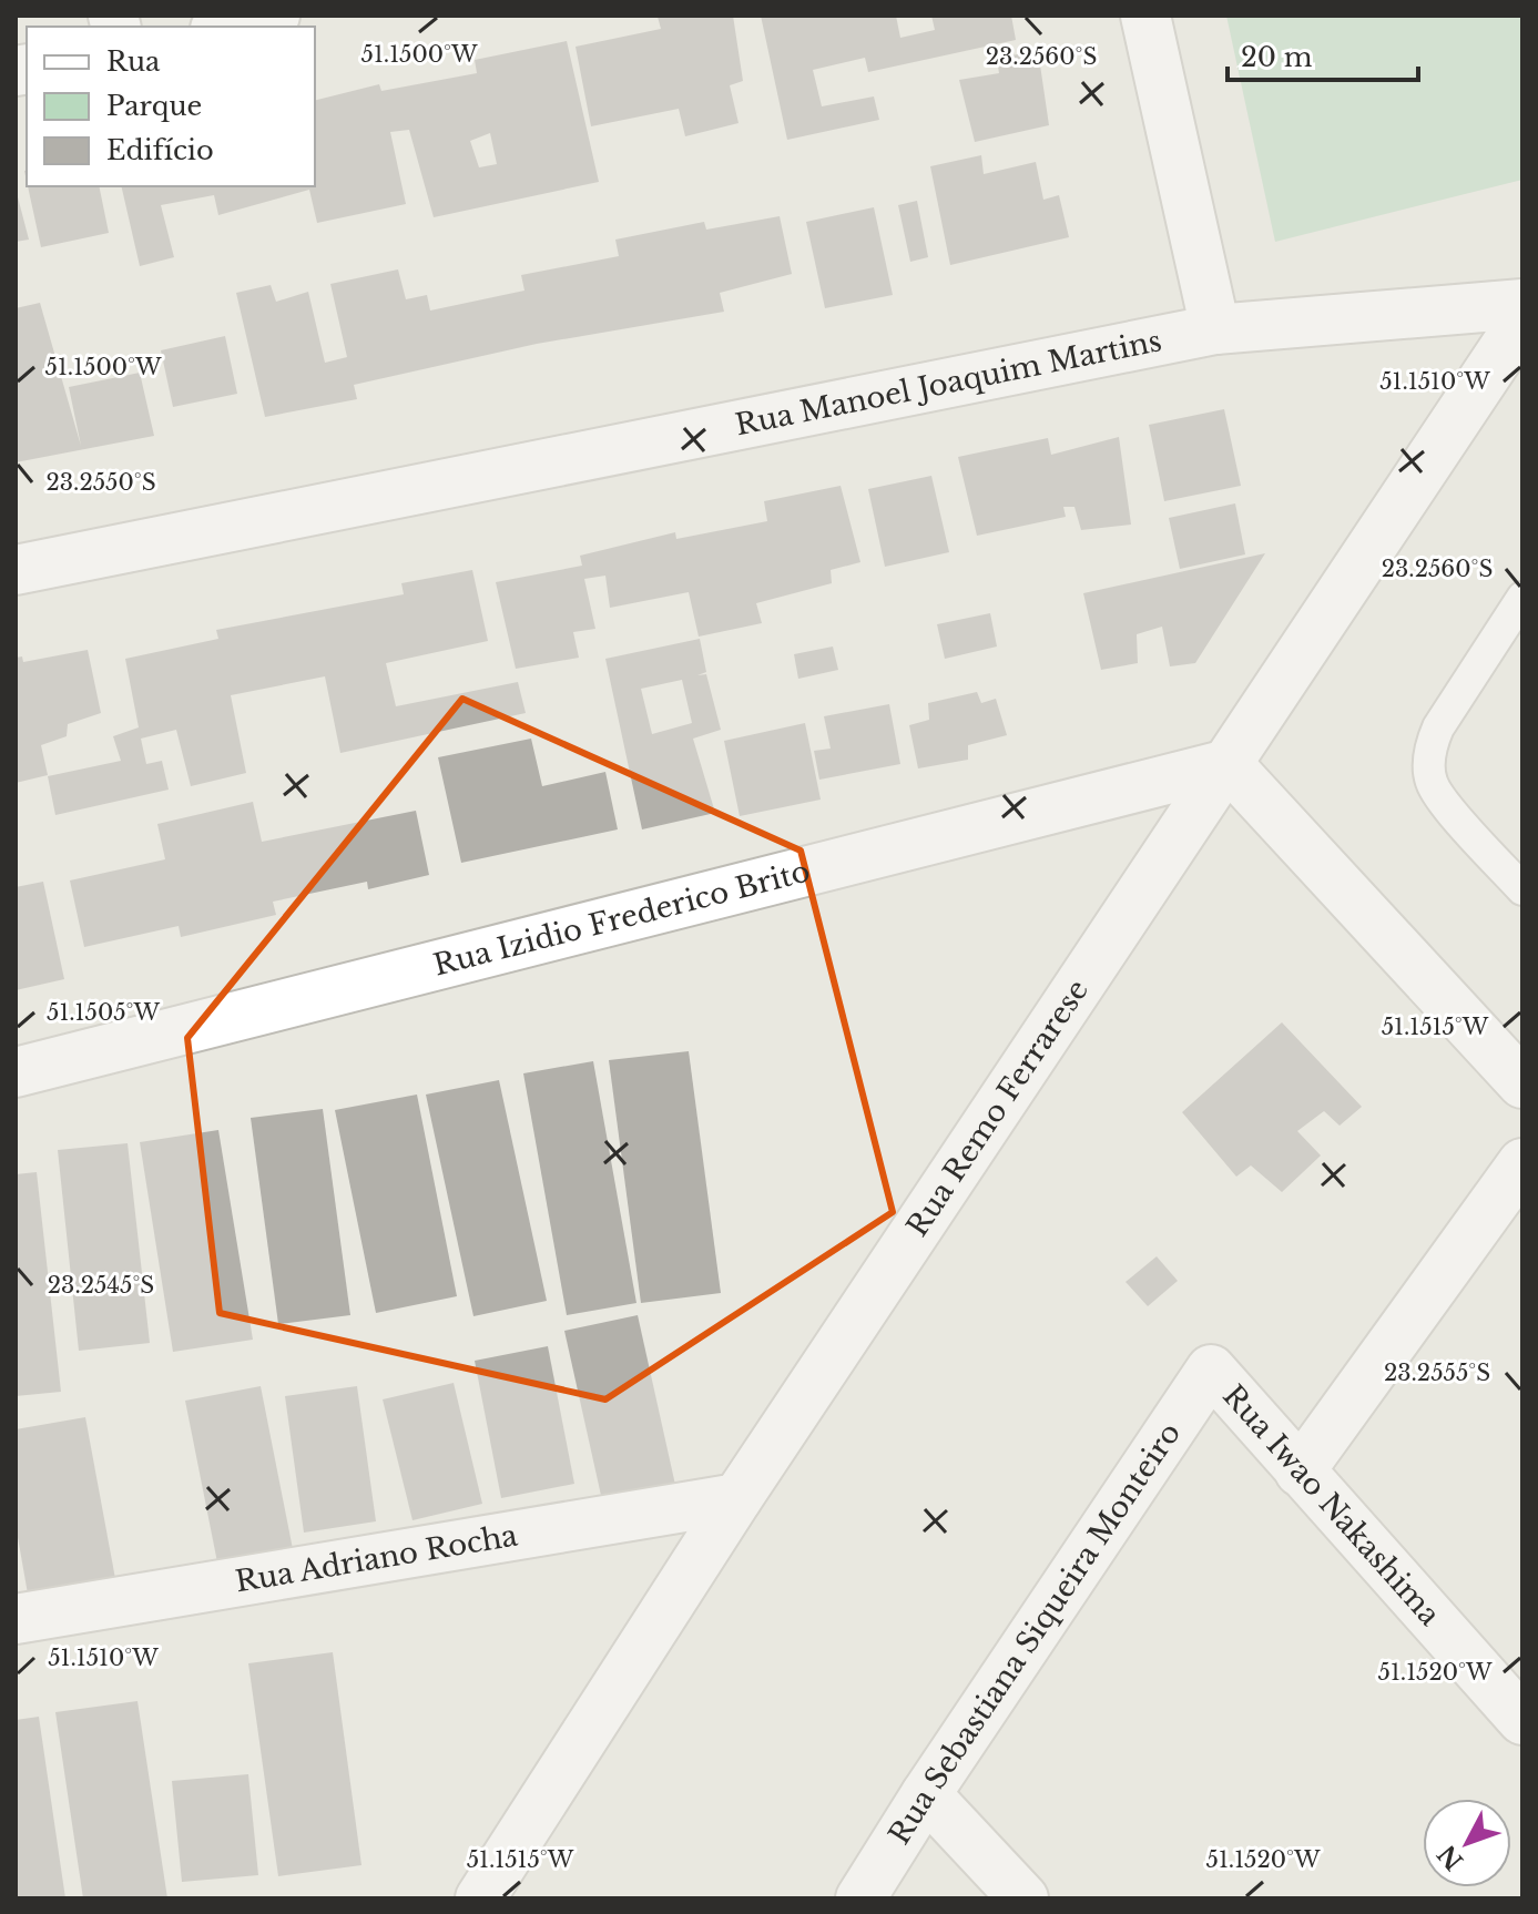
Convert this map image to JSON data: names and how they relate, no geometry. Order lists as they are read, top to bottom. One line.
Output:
{"streets":{"street":["Rua Manoel Joaquim Martins","Rua Izidio Frederico Brito","Rua Remo Ferrarese","Rua Iwao Nakashima","Rua Adriano Rocha","Rua Sebastiana Siqueira Monteiro"]},"crossings":[["Rua Izidio Frederico Brito","Rua Remo Ferrarese"],["Rua Remo Ferrarese","Rua Adriano Rocha"],["Rua Iwao Nakashima","Rua Sebastiana Siqueira Monteiro"]],"legend":["Rua","Parque","Edifício"],"scale_bar":"20 m","north":"bottom left","coordinates":["51.1500°W","23.2560°S","51.1510°W","23.2550°S","51.1505°W","51.1515°W","23.2545°S","23.2555°S","51.1520°W"]}
